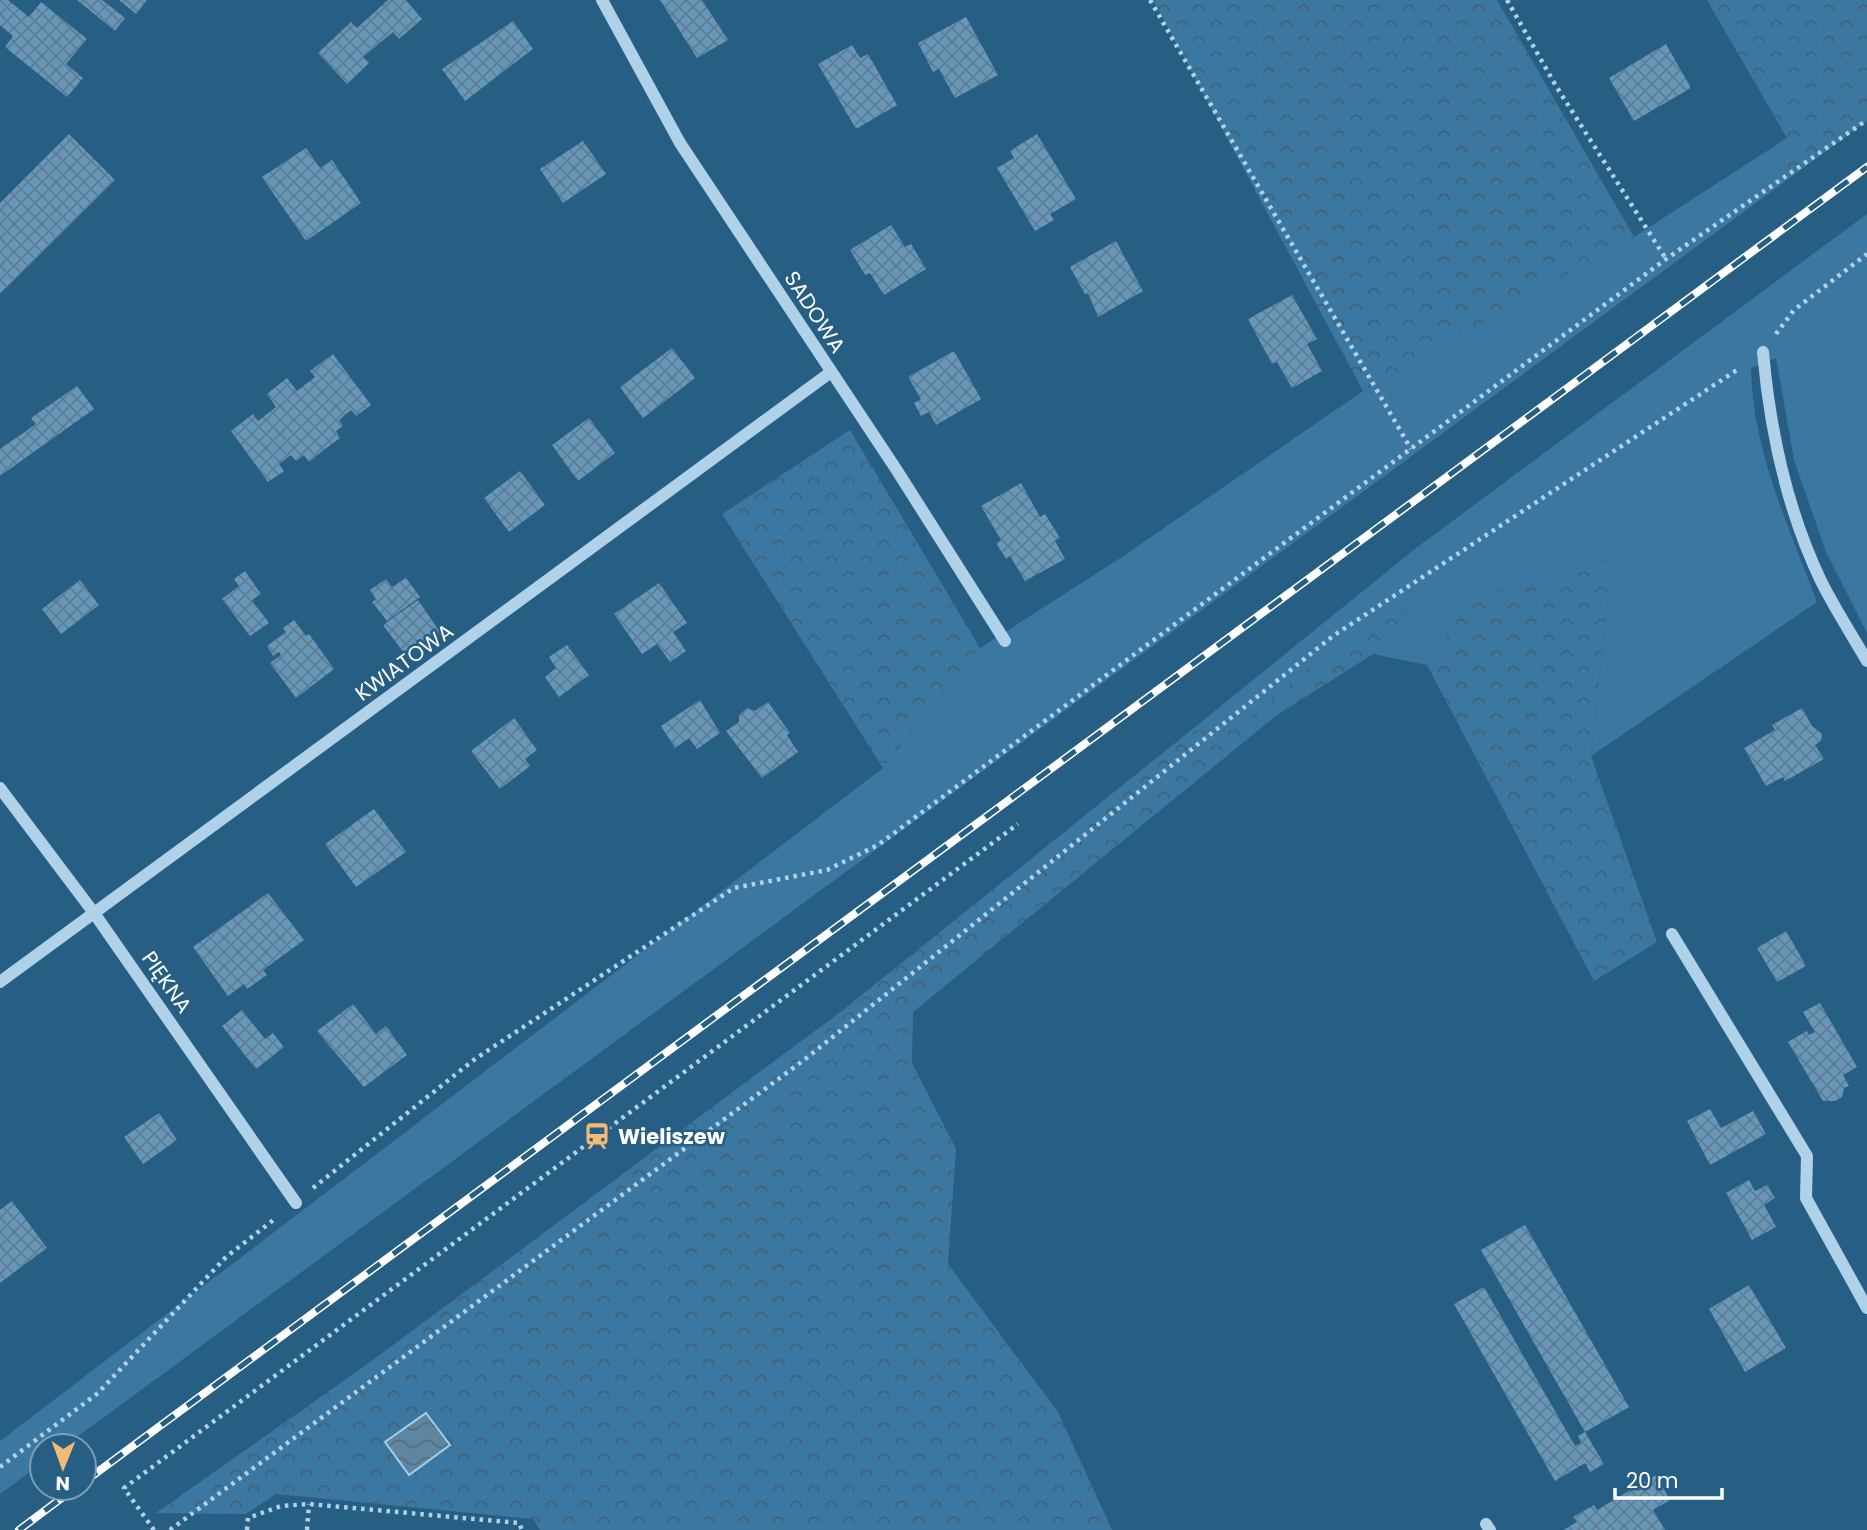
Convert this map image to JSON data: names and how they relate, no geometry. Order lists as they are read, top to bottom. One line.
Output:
{"streets":{"street":["SADOWA","KWIATOWA","PIĘKNA"]},"crossings":[["SADOWA","KWIATOWA"],["KWIATOWA","PIĘKNA"]],"places":{"station":["Wieliszew"]},"scale_bar":"20 m","north":"bottom"}
